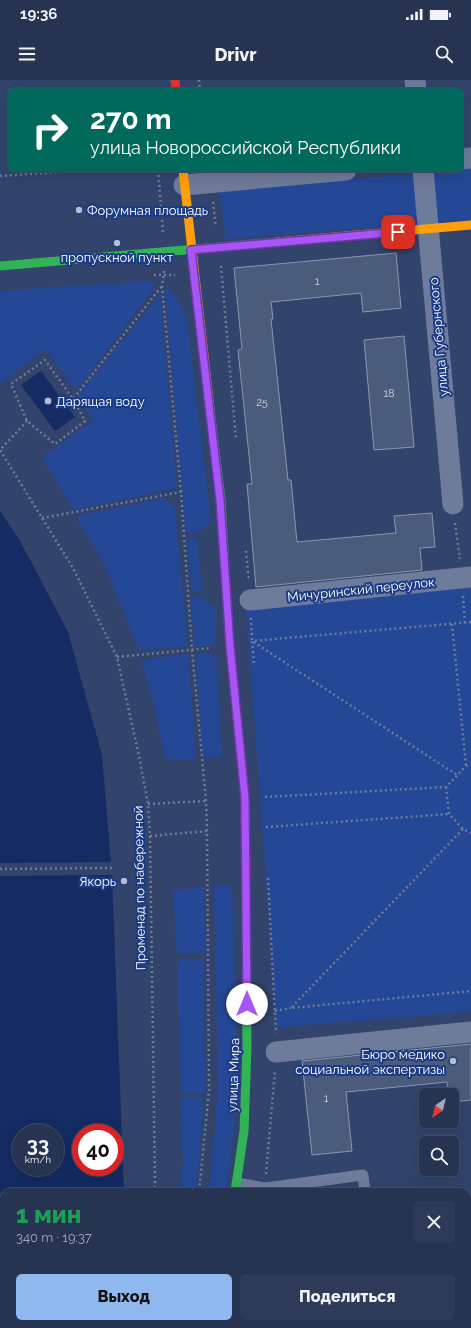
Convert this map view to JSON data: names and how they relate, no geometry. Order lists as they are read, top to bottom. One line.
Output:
{"streets":{"street":["улица Губернского","Мичуринский переулок","улица Мира"],"path":["Променад по набережной"]},"places":["Форумная площадь","пропускной пункт","Дарящая воду","Якорь","Бюро медико социальной экспертизы"],"house_numbers":["1","18","25","1"],"north":"bottom left","page":{"status":"19:36","header":"Drivr","turn":["270 m","улица Новороссийской Республики"],"speed":"33 km/h","limit":"40","heading":["1 мин","340 m · 19:37"],"buttons":["Выход","Поделиться"]}}
